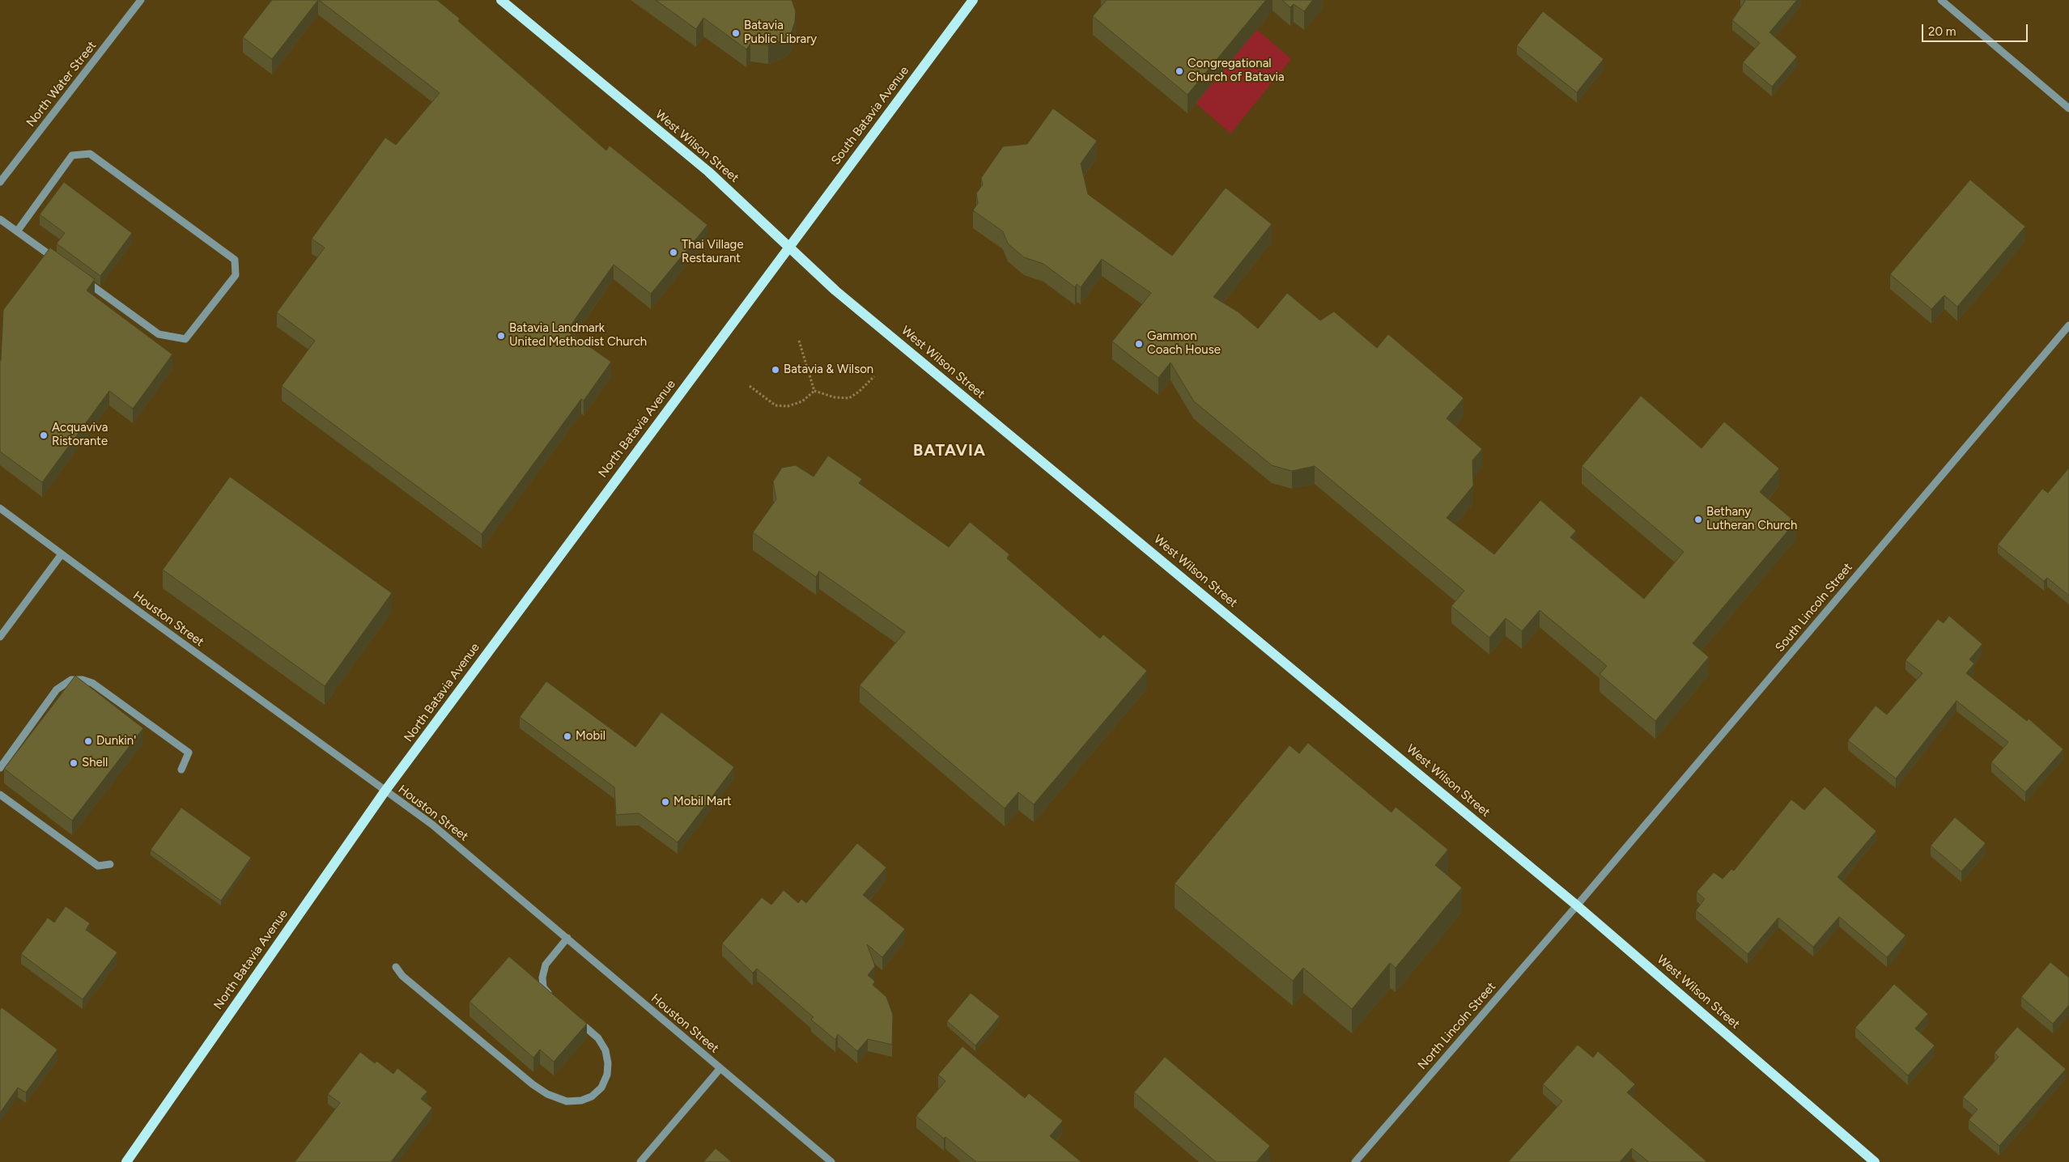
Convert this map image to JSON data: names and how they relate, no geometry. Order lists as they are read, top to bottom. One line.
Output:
{"streets":{"main road":["South Batavia Avenue","West Wilson Street","North Batavia Avenue"],"street":["North Water Street","South Lincoln Street","Houston Street","North Lincoln Street"]},"crossings":[["South Batavia Avenue","West Wilson Street"],["South Batavia Avenue","North Batavia Avenue"],["West Wilson Street","North Batavia Avenue"],["West Wilson Street","South Lincoln Street"],["West Wilson Street","North Lincoln Street"],["North Batavia Avenue","Houston Street"],["South Lincoln Street","North Lincoln Street"]],"districts":["BATAVIA"],"places":["Batavia Public Library","Congregational Church of Batavia","Thai Village Restaurant","Batavia Landmark United Methodist Church","Gammon Coach House","Batavia & Wilson","Acquaviva Ristorante","Bethany Lutheran Church","Mobil","Dunkin'","Shell","Mobil Mart"],"scale_bar":"20 m"}
